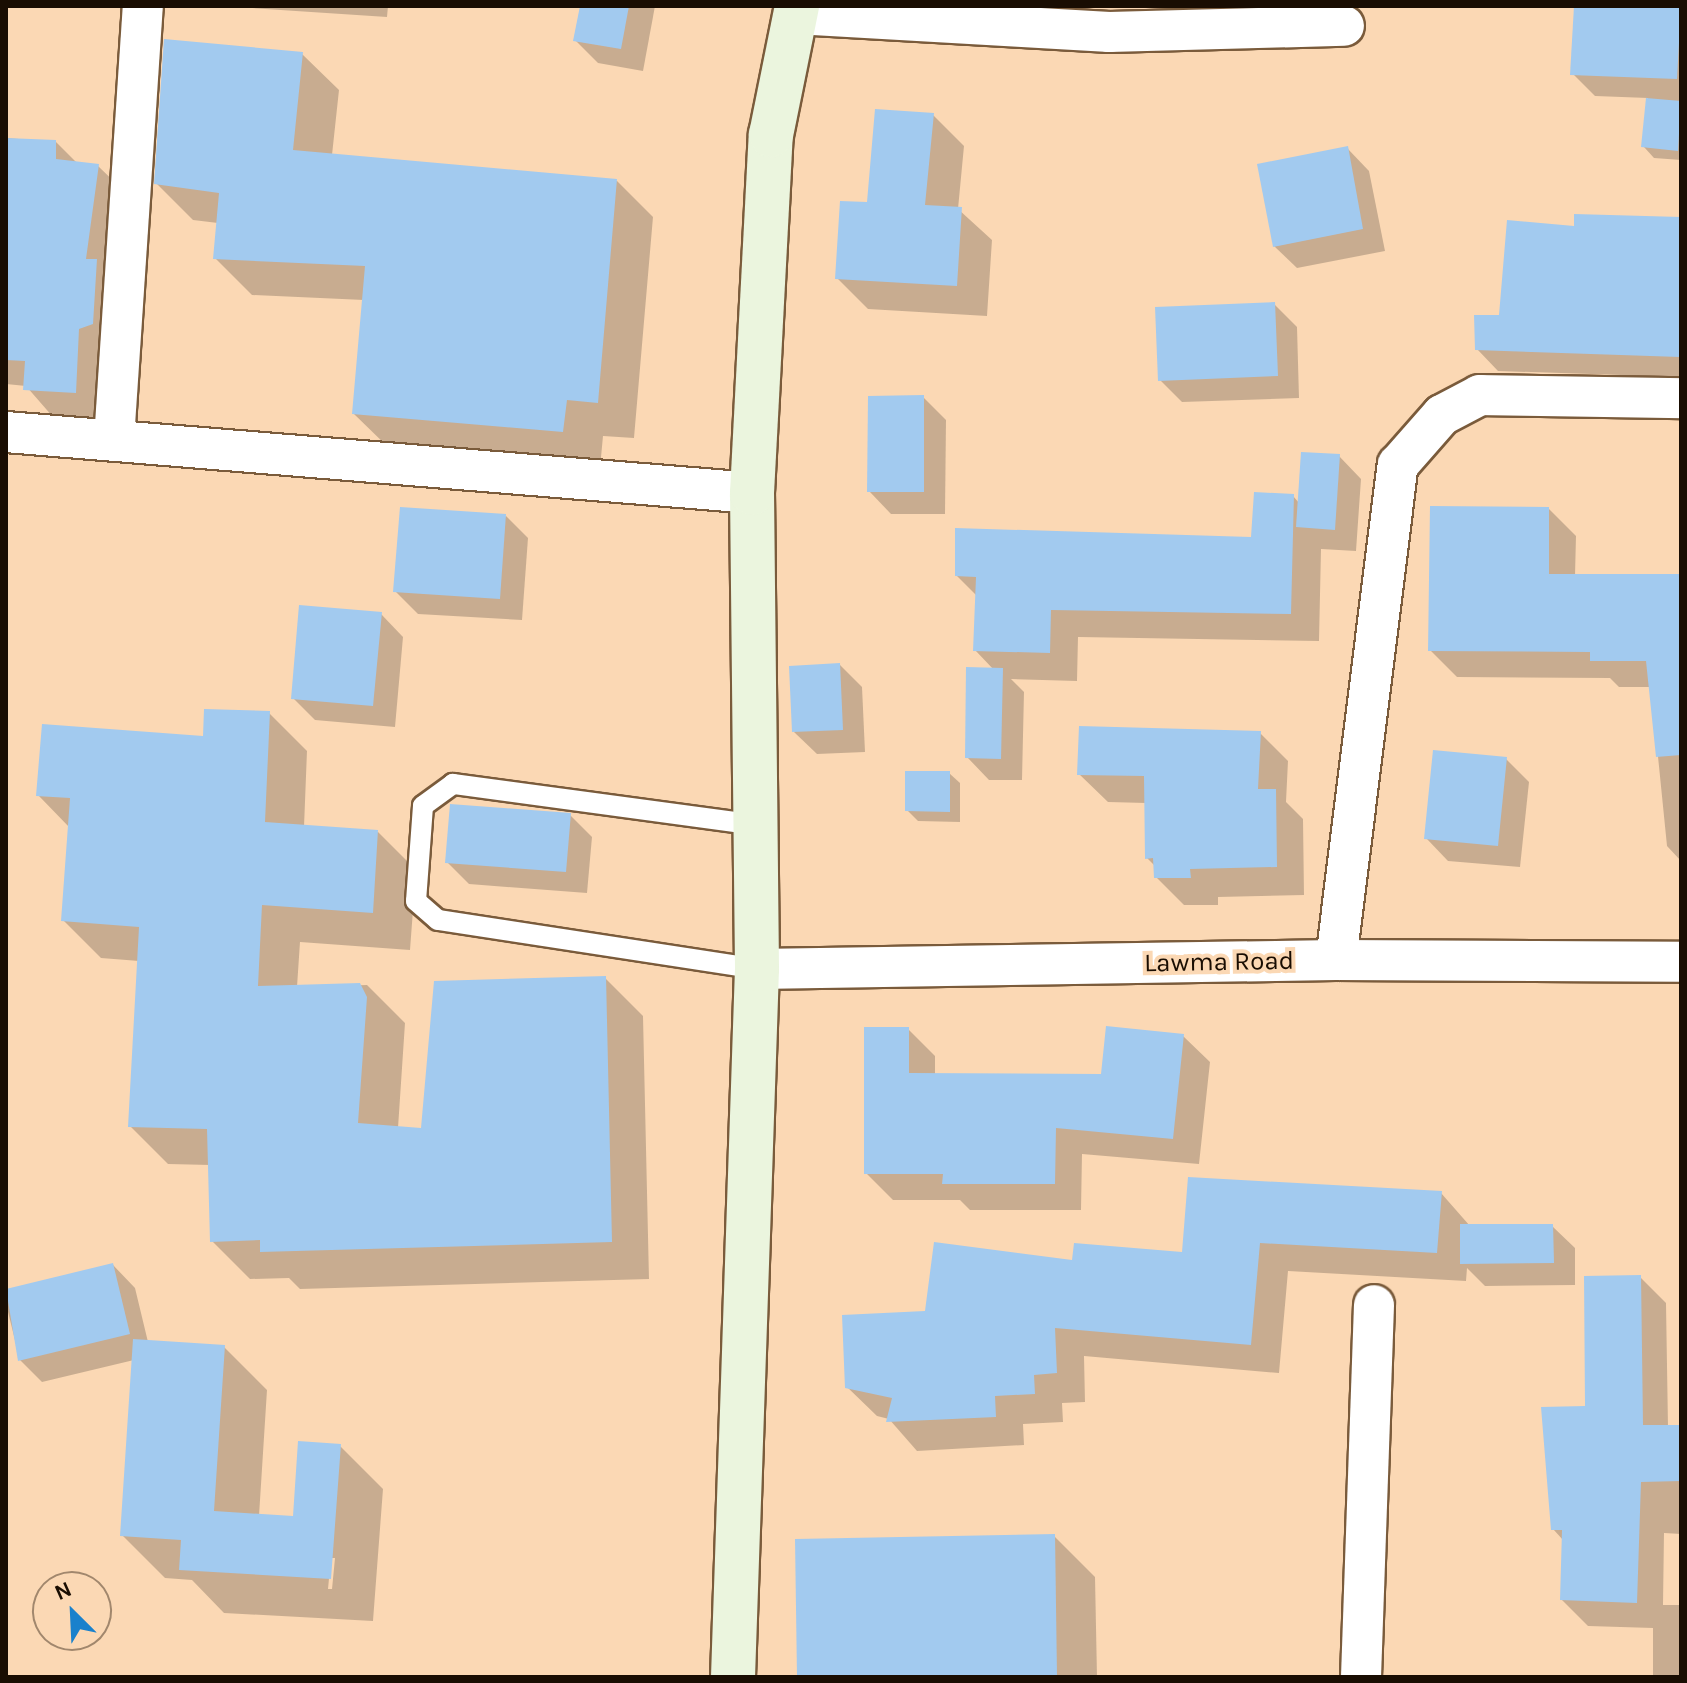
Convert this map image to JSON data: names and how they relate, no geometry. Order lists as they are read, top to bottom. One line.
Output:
{"streets":{"street":["Lawma Road"]},"north":"top left"}
